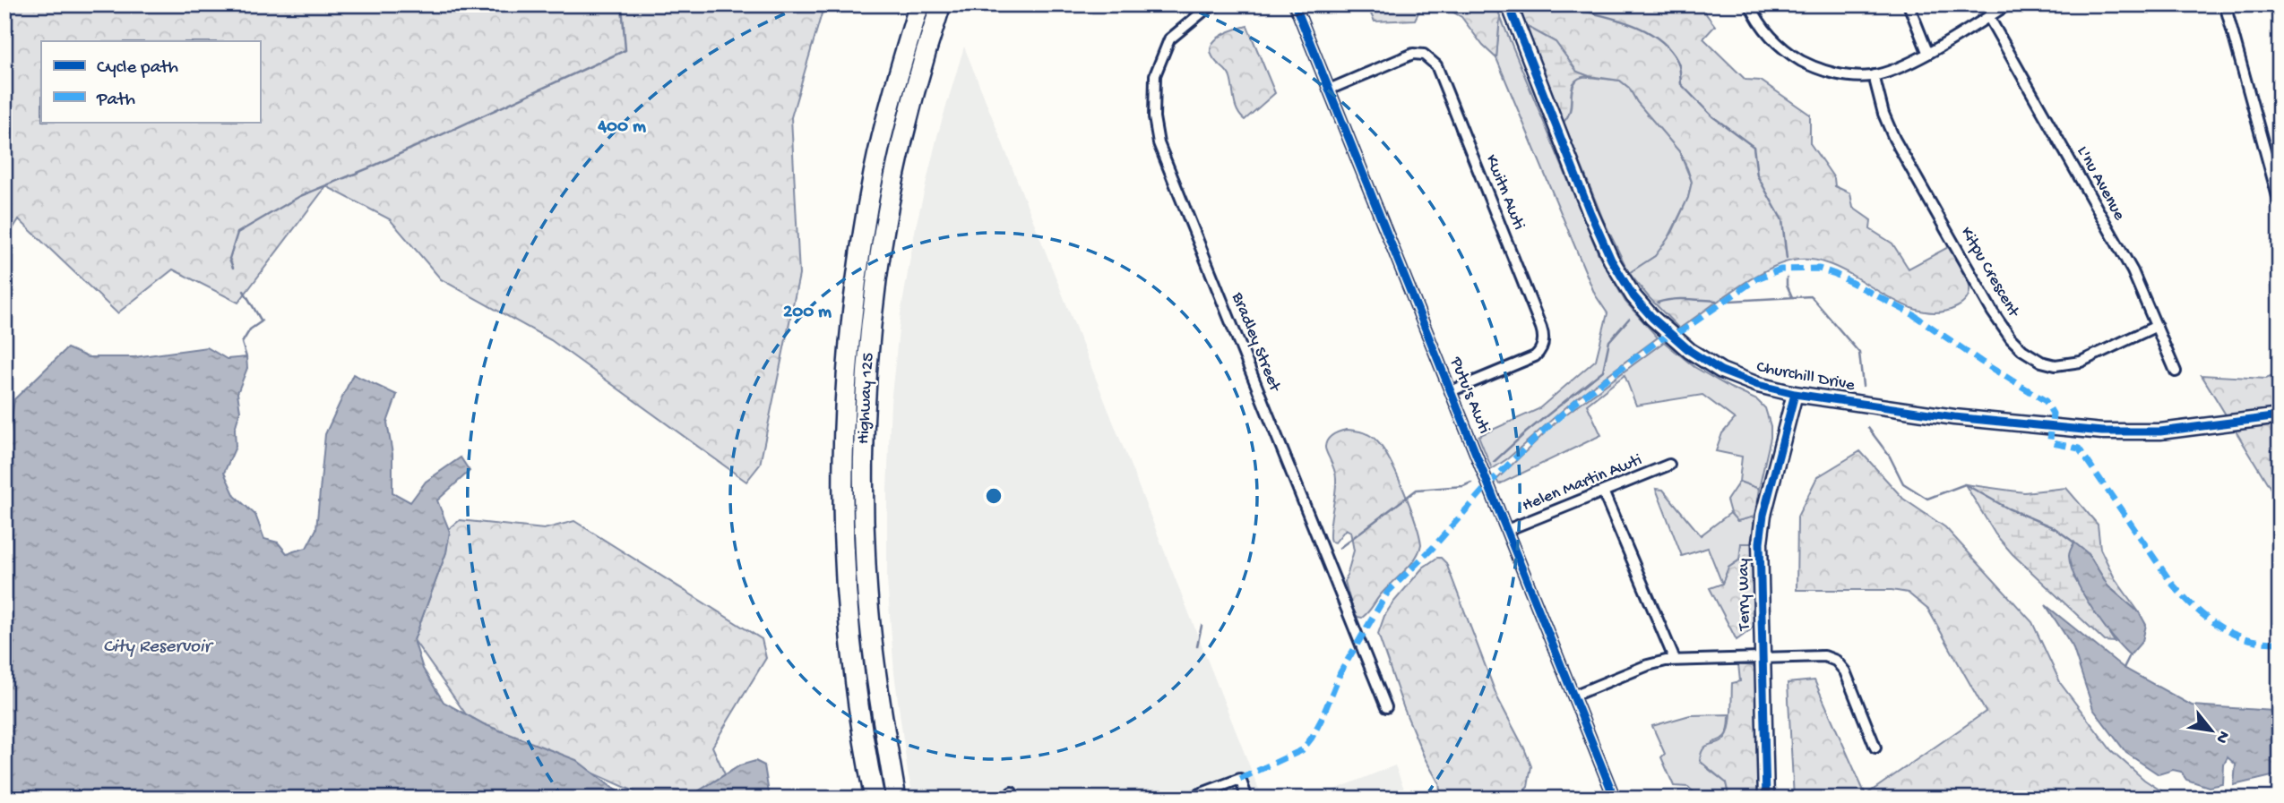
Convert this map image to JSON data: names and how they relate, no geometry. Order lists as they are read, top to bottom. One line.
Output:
{"streets":{"highway":["Highway 125"],"main road":["Churchill Drive","Terry Way"],"street":["L'nu Avenue","Kwitn Awti","Kitpu Crescent","Bradley Street","Putu's Awti","Helen Martin Awti"]},"crossings":[["L'nu Avenue","Kitpu Crescent"],["Kwitn Awti","Putu's Awti"],["Churchill Drive","Terry Way"],["Putu's Awti","Helen Martin Awti"]],"water":["City Reservoir"],"legend":["Cycle path","Path"],"north":"bottom right","rings":["400 m","200 m"]}
